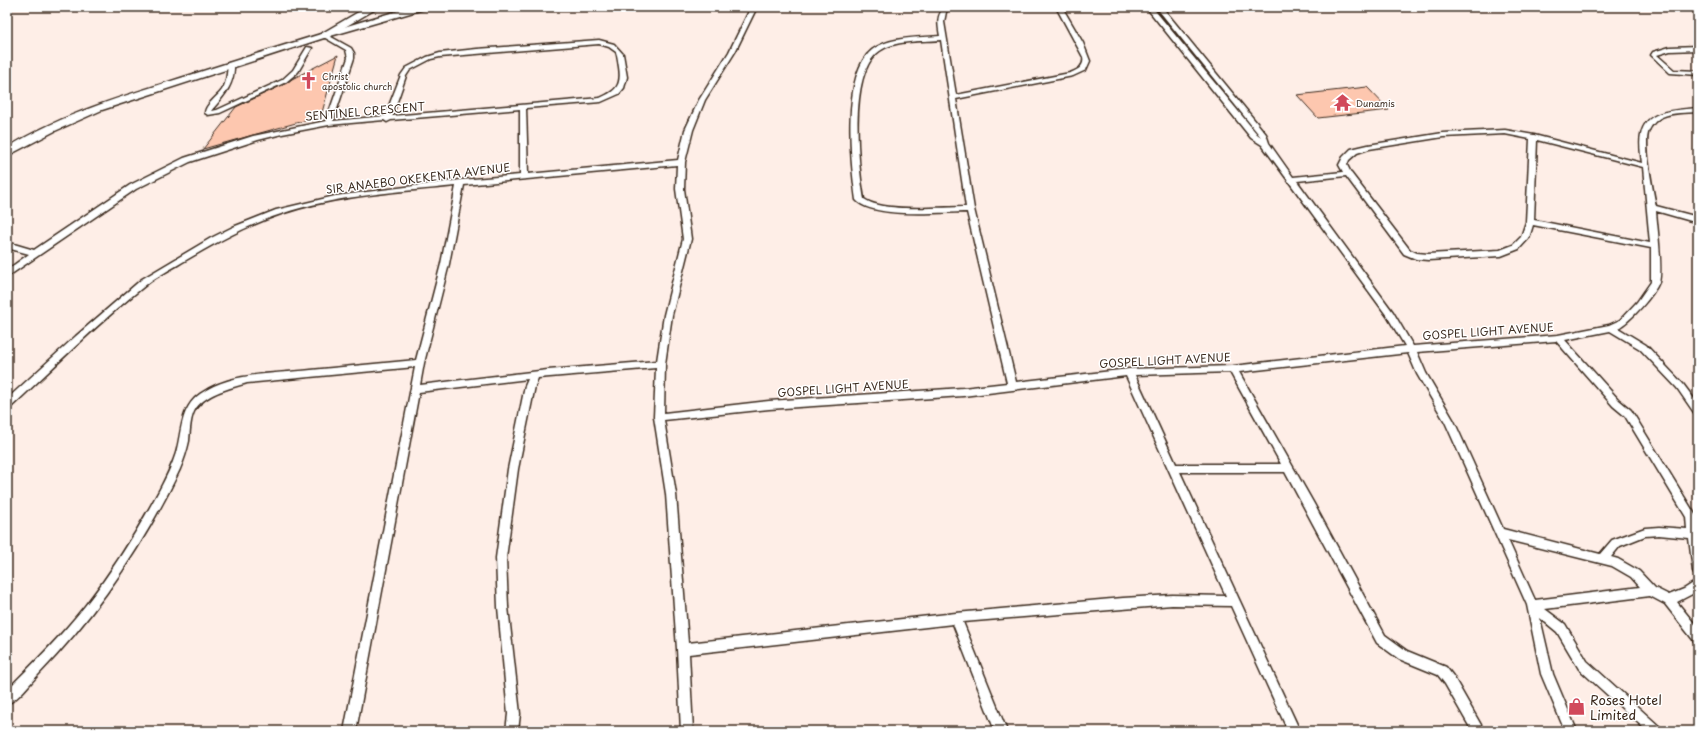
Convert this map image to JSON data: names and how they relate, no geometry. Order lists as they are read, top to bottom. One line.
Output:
{"streets":{"street":["SENTINEL CRESCENT","SIR ANAEBO OKEKENTA AVENUE","GOSPEL LIGHT AVENUE"]},"places":{"church":["Christ apostolic church"],"temple":["Dunamis"],"shop":["Roses Hotel Limited"]}}
